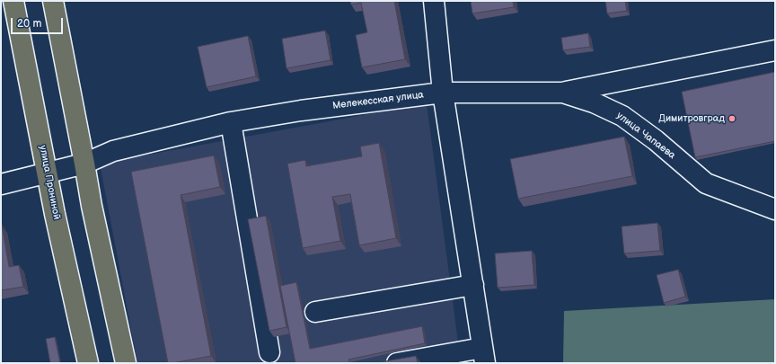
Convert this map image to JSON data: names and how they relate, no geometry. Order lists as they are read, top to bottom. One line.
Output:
{"streets":{"main road":["улица Прониной"],"street":["Мелекесская улица","улица Чапаева"]},"crossings":[["Мелекесская улица","улица Чапаева"],["Мелекесская улица","улица Прониной"]],"places":["Димитровград"],"scale_bar":"20 m"}
